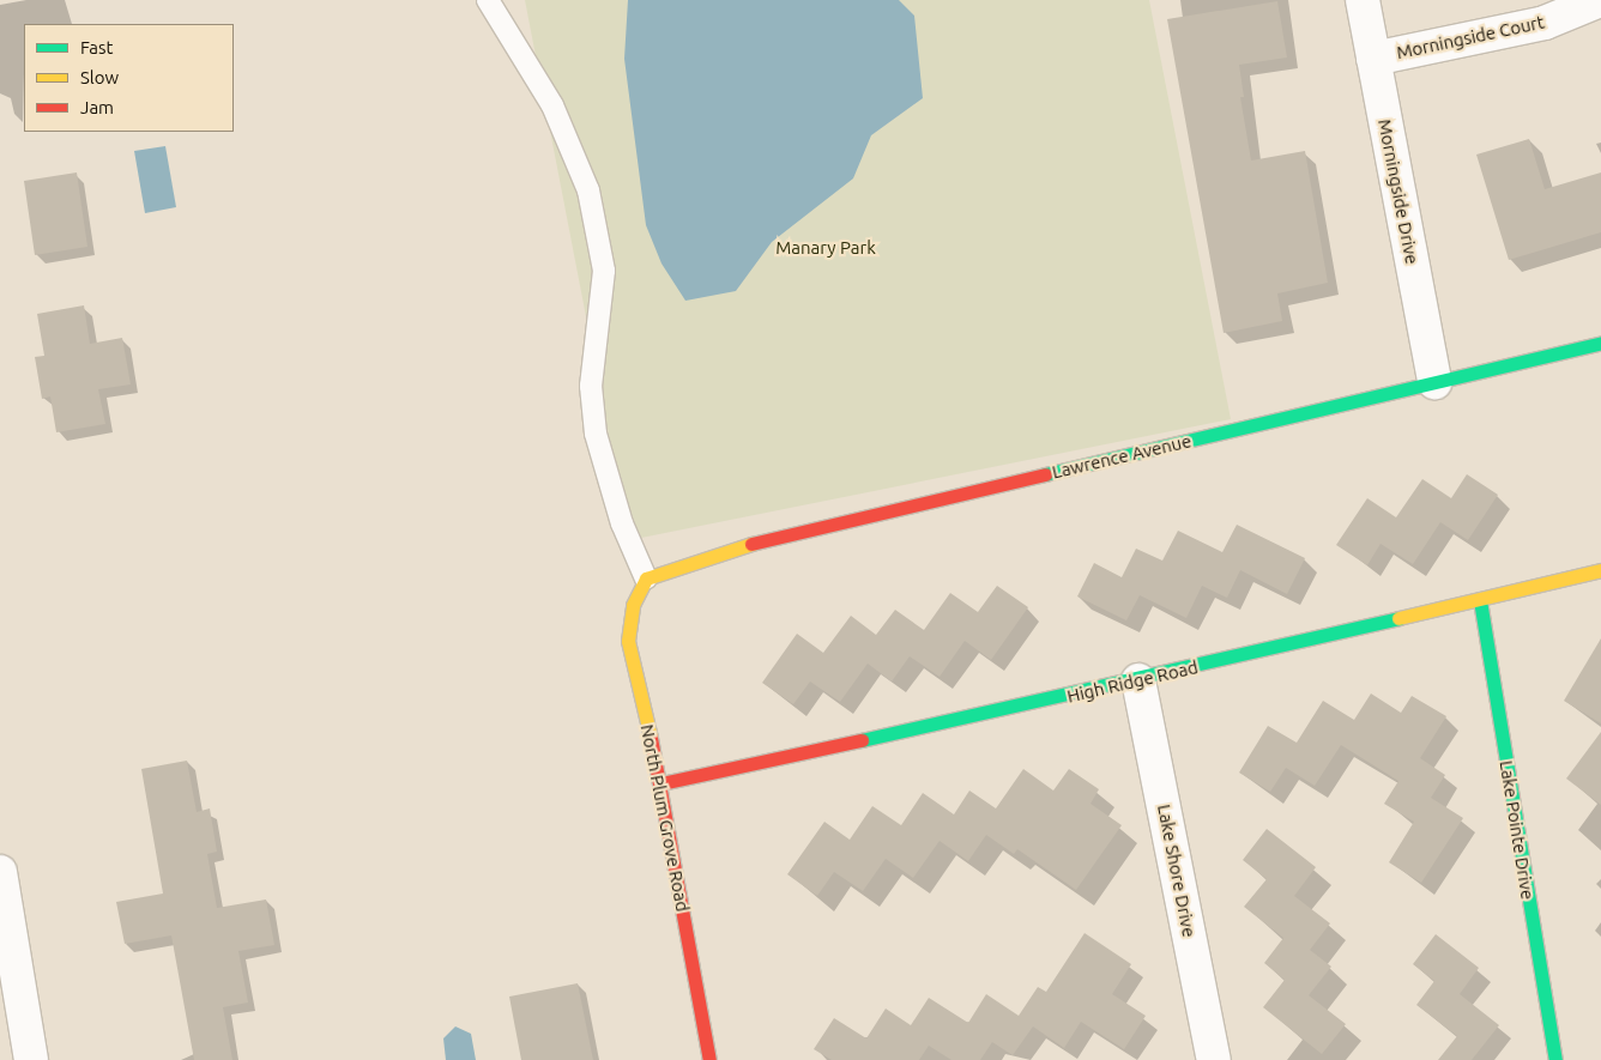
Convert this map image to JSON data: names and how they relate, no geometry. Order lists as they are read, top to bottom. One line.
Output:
{"streets":{"street":["Morningside Court","Morningside Drive","Lawrence Avenue","High Ridge Road","North Plum Grove Road","Lake Pointe Drive","Lake Shore Drive"]},"crossings":[["Morningside Court","Morningside Drive"],["Morningside Drive","Lawrence Avenue"],["Lawrence Avenue","North Plum Grove Road"],["High Ridge Road","North Plum Grove Road"],["High Ridge Road","Lake Pointe Drive"],["High Ridge Road","Lake Shore Drive"]],"parks":["Manary Park"],"legend":["Fast","Slow","Jam"]}
